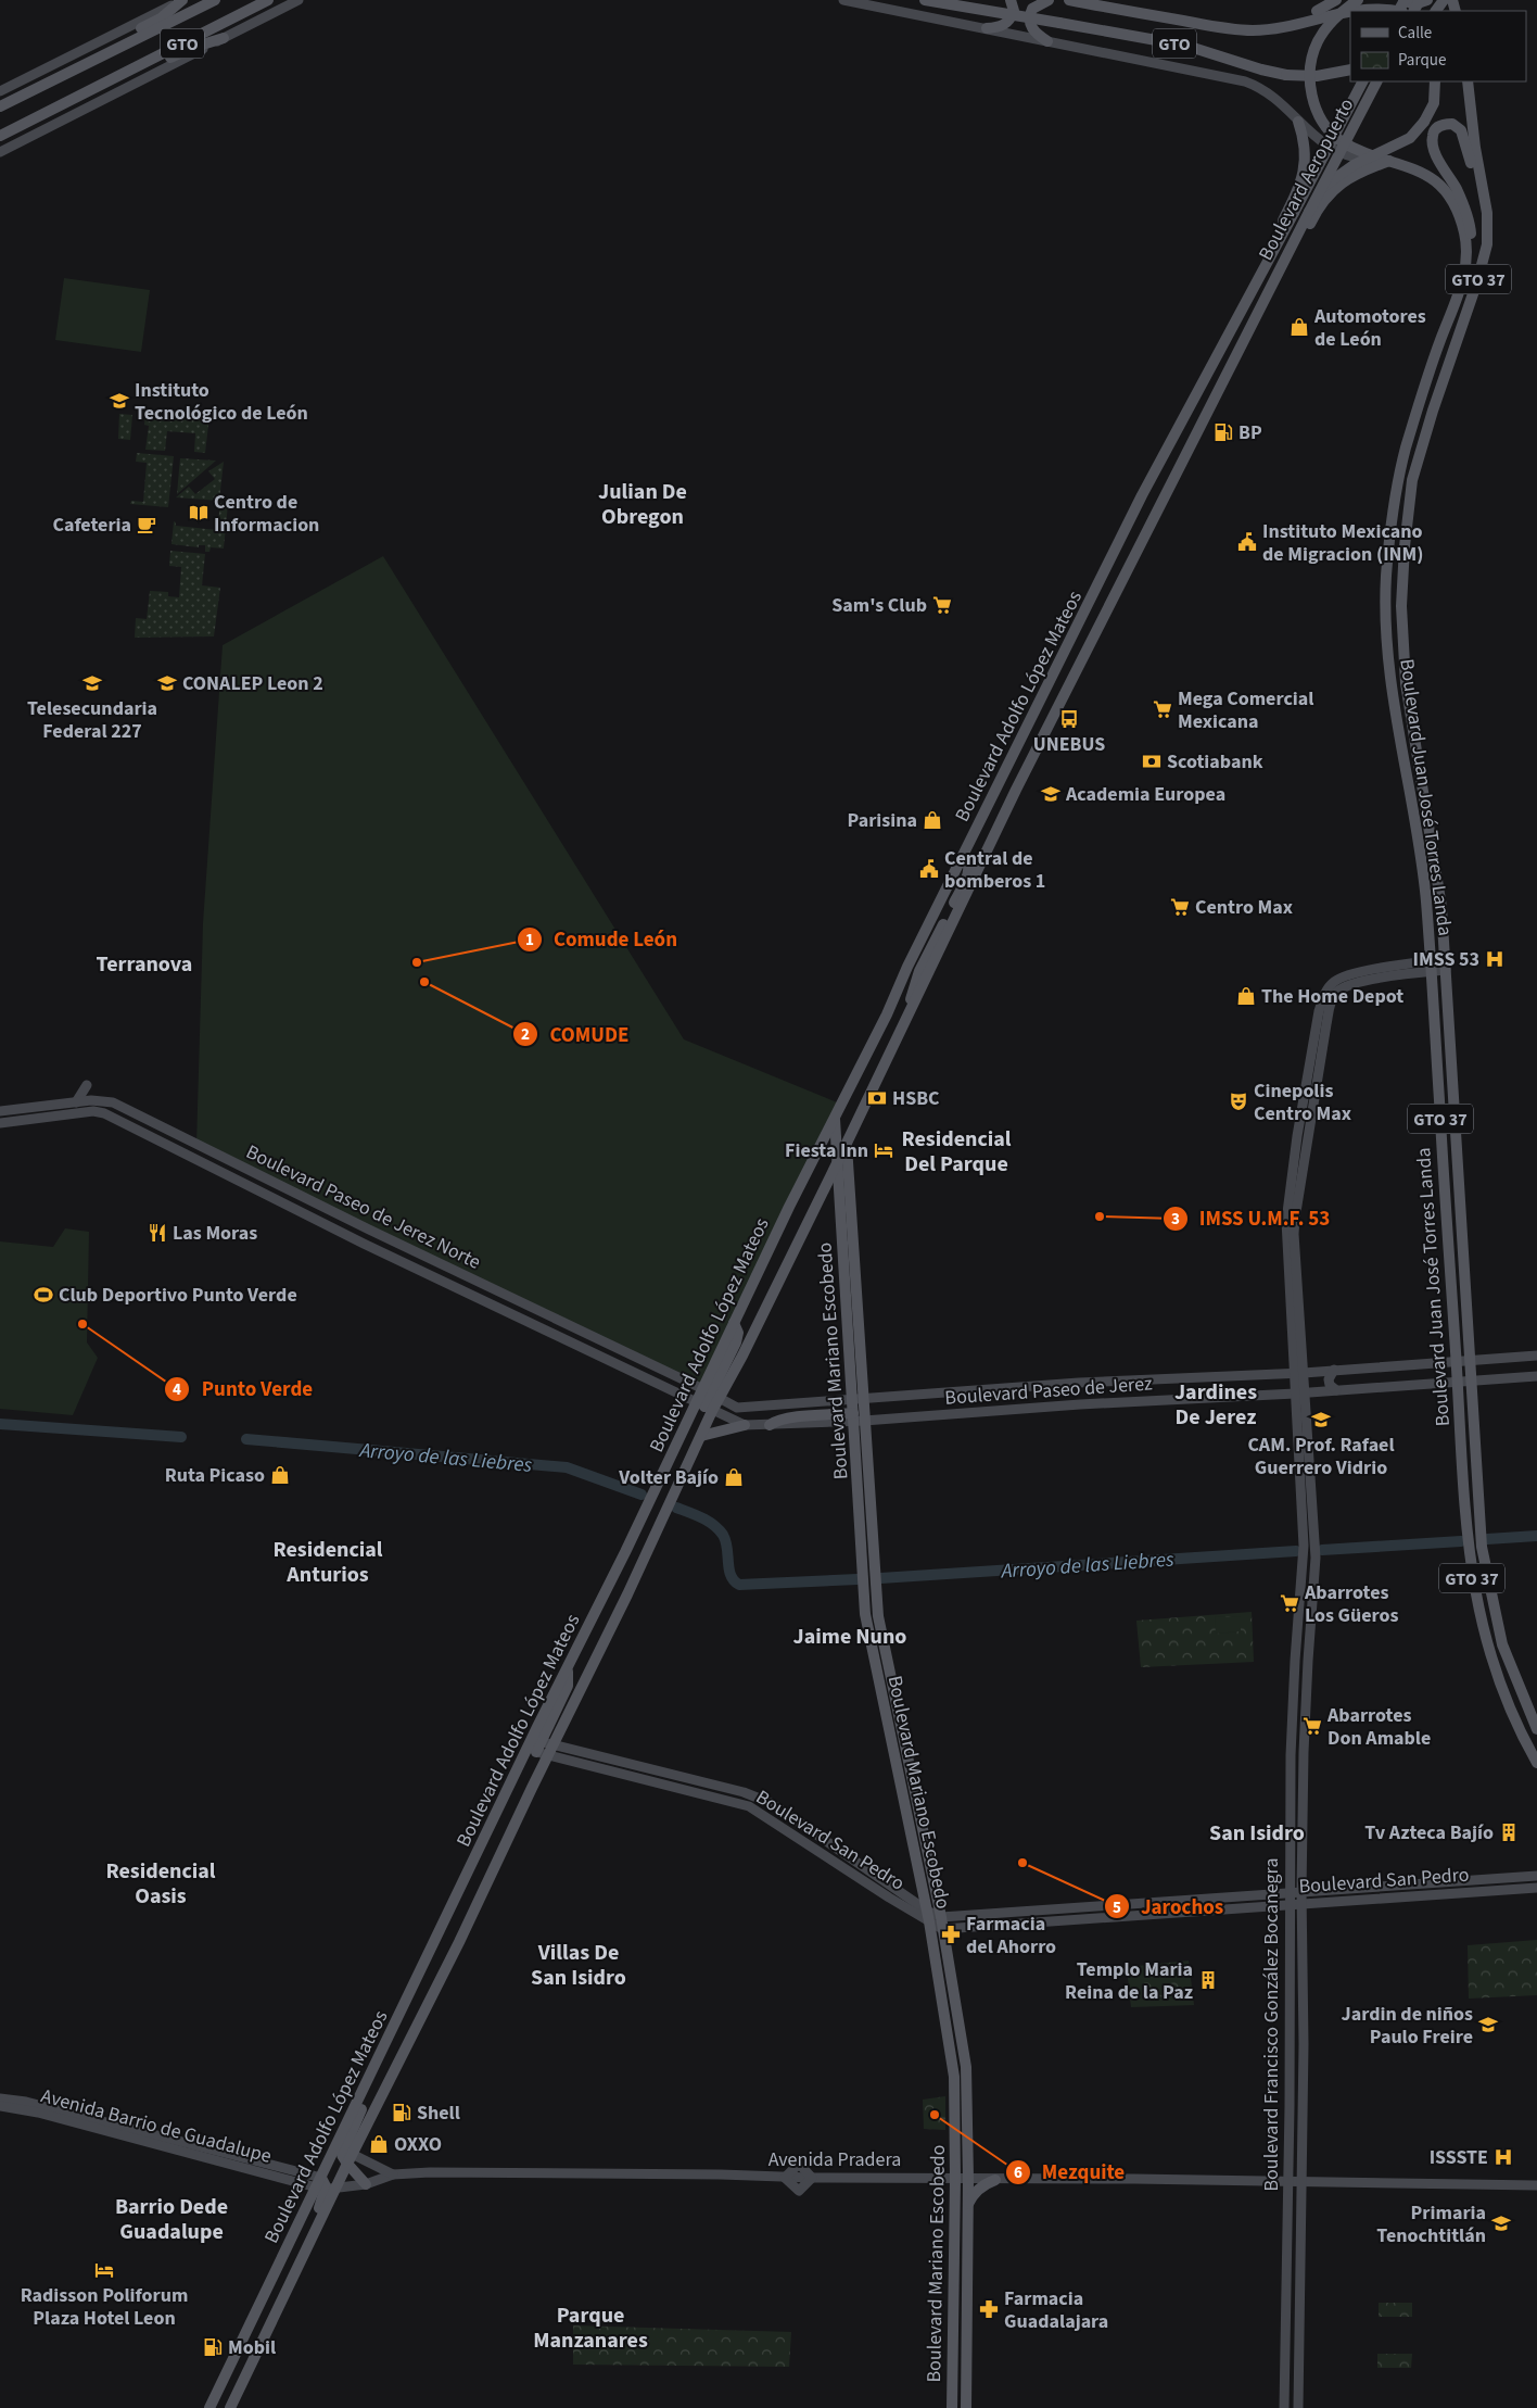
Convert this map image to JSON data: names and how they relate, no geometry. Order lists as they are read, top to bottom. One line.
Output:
{"streets":{"main road":["GTO","Boulevard Aeropuerto","GTO 37","Boulevard Adolfo López Mateos","Boulevard Juan José Torres Landa","Boulevard Paseo de Jerez Norte","Boulevard Mariano Escobedo","Boulevard Paseo de Jerez","Boulevard San Pedro","Boulevard Francisco González Bocanegra","Avenida Barrio de Guadalupe","Avenida Pradera"]},"crossings":[["Boulevard Aeropuerto","Boulevard Adolfo López Mateos"],["Boulevard Adolfo López Mateos","Boulevard Paseo de Jerez Norte"],["Boulevard Adolfo López Mateos","Boulevard Mariano Escobedo"],["Boulevard Adolfo López Mateos","Boulevard Paseo de Jerez"],["Boulevard Adolfo López Mateos","Boulevard San Pedro"],["Boulevard Adolfo López Mateos","Avenida Barrio de Guadalupe"],["Boulevard Adolfo López Mateos","Avenida Pradera"],["Boulevard Juan José Torres Landa","Boulevard Paseo de Jerez"],["Boulevard Juan José Torres Landa","Boulevard Francisco González Bocanegra"],["Boulevard Paseo de Jerez Norte","Boulevard Paseo de Jerez"],["Boulevard Mariano Escobedo","Boulevard Paseo de Jerez"],["Boulevard Mariano Escobedo","Boulevard San Pedro"],["Boulevard Mariano Escobedo","Avenida Pradera"],["Boulevard Paseo de Jerez","Boulevard Francisco González Bocanegra"],["Boulevard San Pedro","Boulevard Francisco González Bocanegra"],["Boulevard Francisco González Bocanegra","Avenida Pradera"],["Avenida Barrio de Guadalupe","Avenida Pradera"]],"districts":["Julian De Obregon","Terranova","Residencial Del Parque","Jardines De Jerez","Residencial Anturios","Jaime Nuno","San Isidro","Residencial Oasis","Villas De San Isidro","Barrio Dede Guadalupe","Parque Manzanares"],"water":["Arroyo de las Liebres"],"places":{"shop":["Automotores de León","Parisina","The Home Depot","Ruta Picaso","Volter Bajío","OXXO"],"school or university":["Instituto Tecnológico de León","Telesecundaria Federal 227","CONALEP Leon 2","Academia Europea","CAM. Prof. Rafael Guerrero Vidrio","Jardin de niños Paulo Freire","Primaria Tenochtitlán"],"fuel station":["BP","Shell","Mobil"],"library":["Centro de Informacion"],"cafe":["Cafeteria"],"public building":["Instituto Mexicano de Migracion (INM)","Central de bomberos 1"],"supermarket":["Sam's Club","Mega Comercial Mexicana","Centro Max","Abarrotes Los Güeros","Abarrotes Don Amable"],"bus stop":["UNEBUS"],"bank":["Scotiabank","HSBC"],"hospital":["IMSS 53","ISSSTE"],"other":["Comude León","COMUDE","IMSS U.M.F. 53","Punto Verde","Jarochos","Mezquite"],"theatre":["Cinepolis Centro Max"],"hotel":["Fiesta Inn","Radisson Poliforum Plaza Hotel Leon"],"restaurant":["Las Moras"],"sports":["Club Deportivo Punto Verde"],"building":["Tv Azteca Bajío","Templo Maria Reina de la Paz"],"pharmacy":["Farmacia del Ahorro","Farmacia Guadalajara"]},"legend":["Calle","Parque"]}
